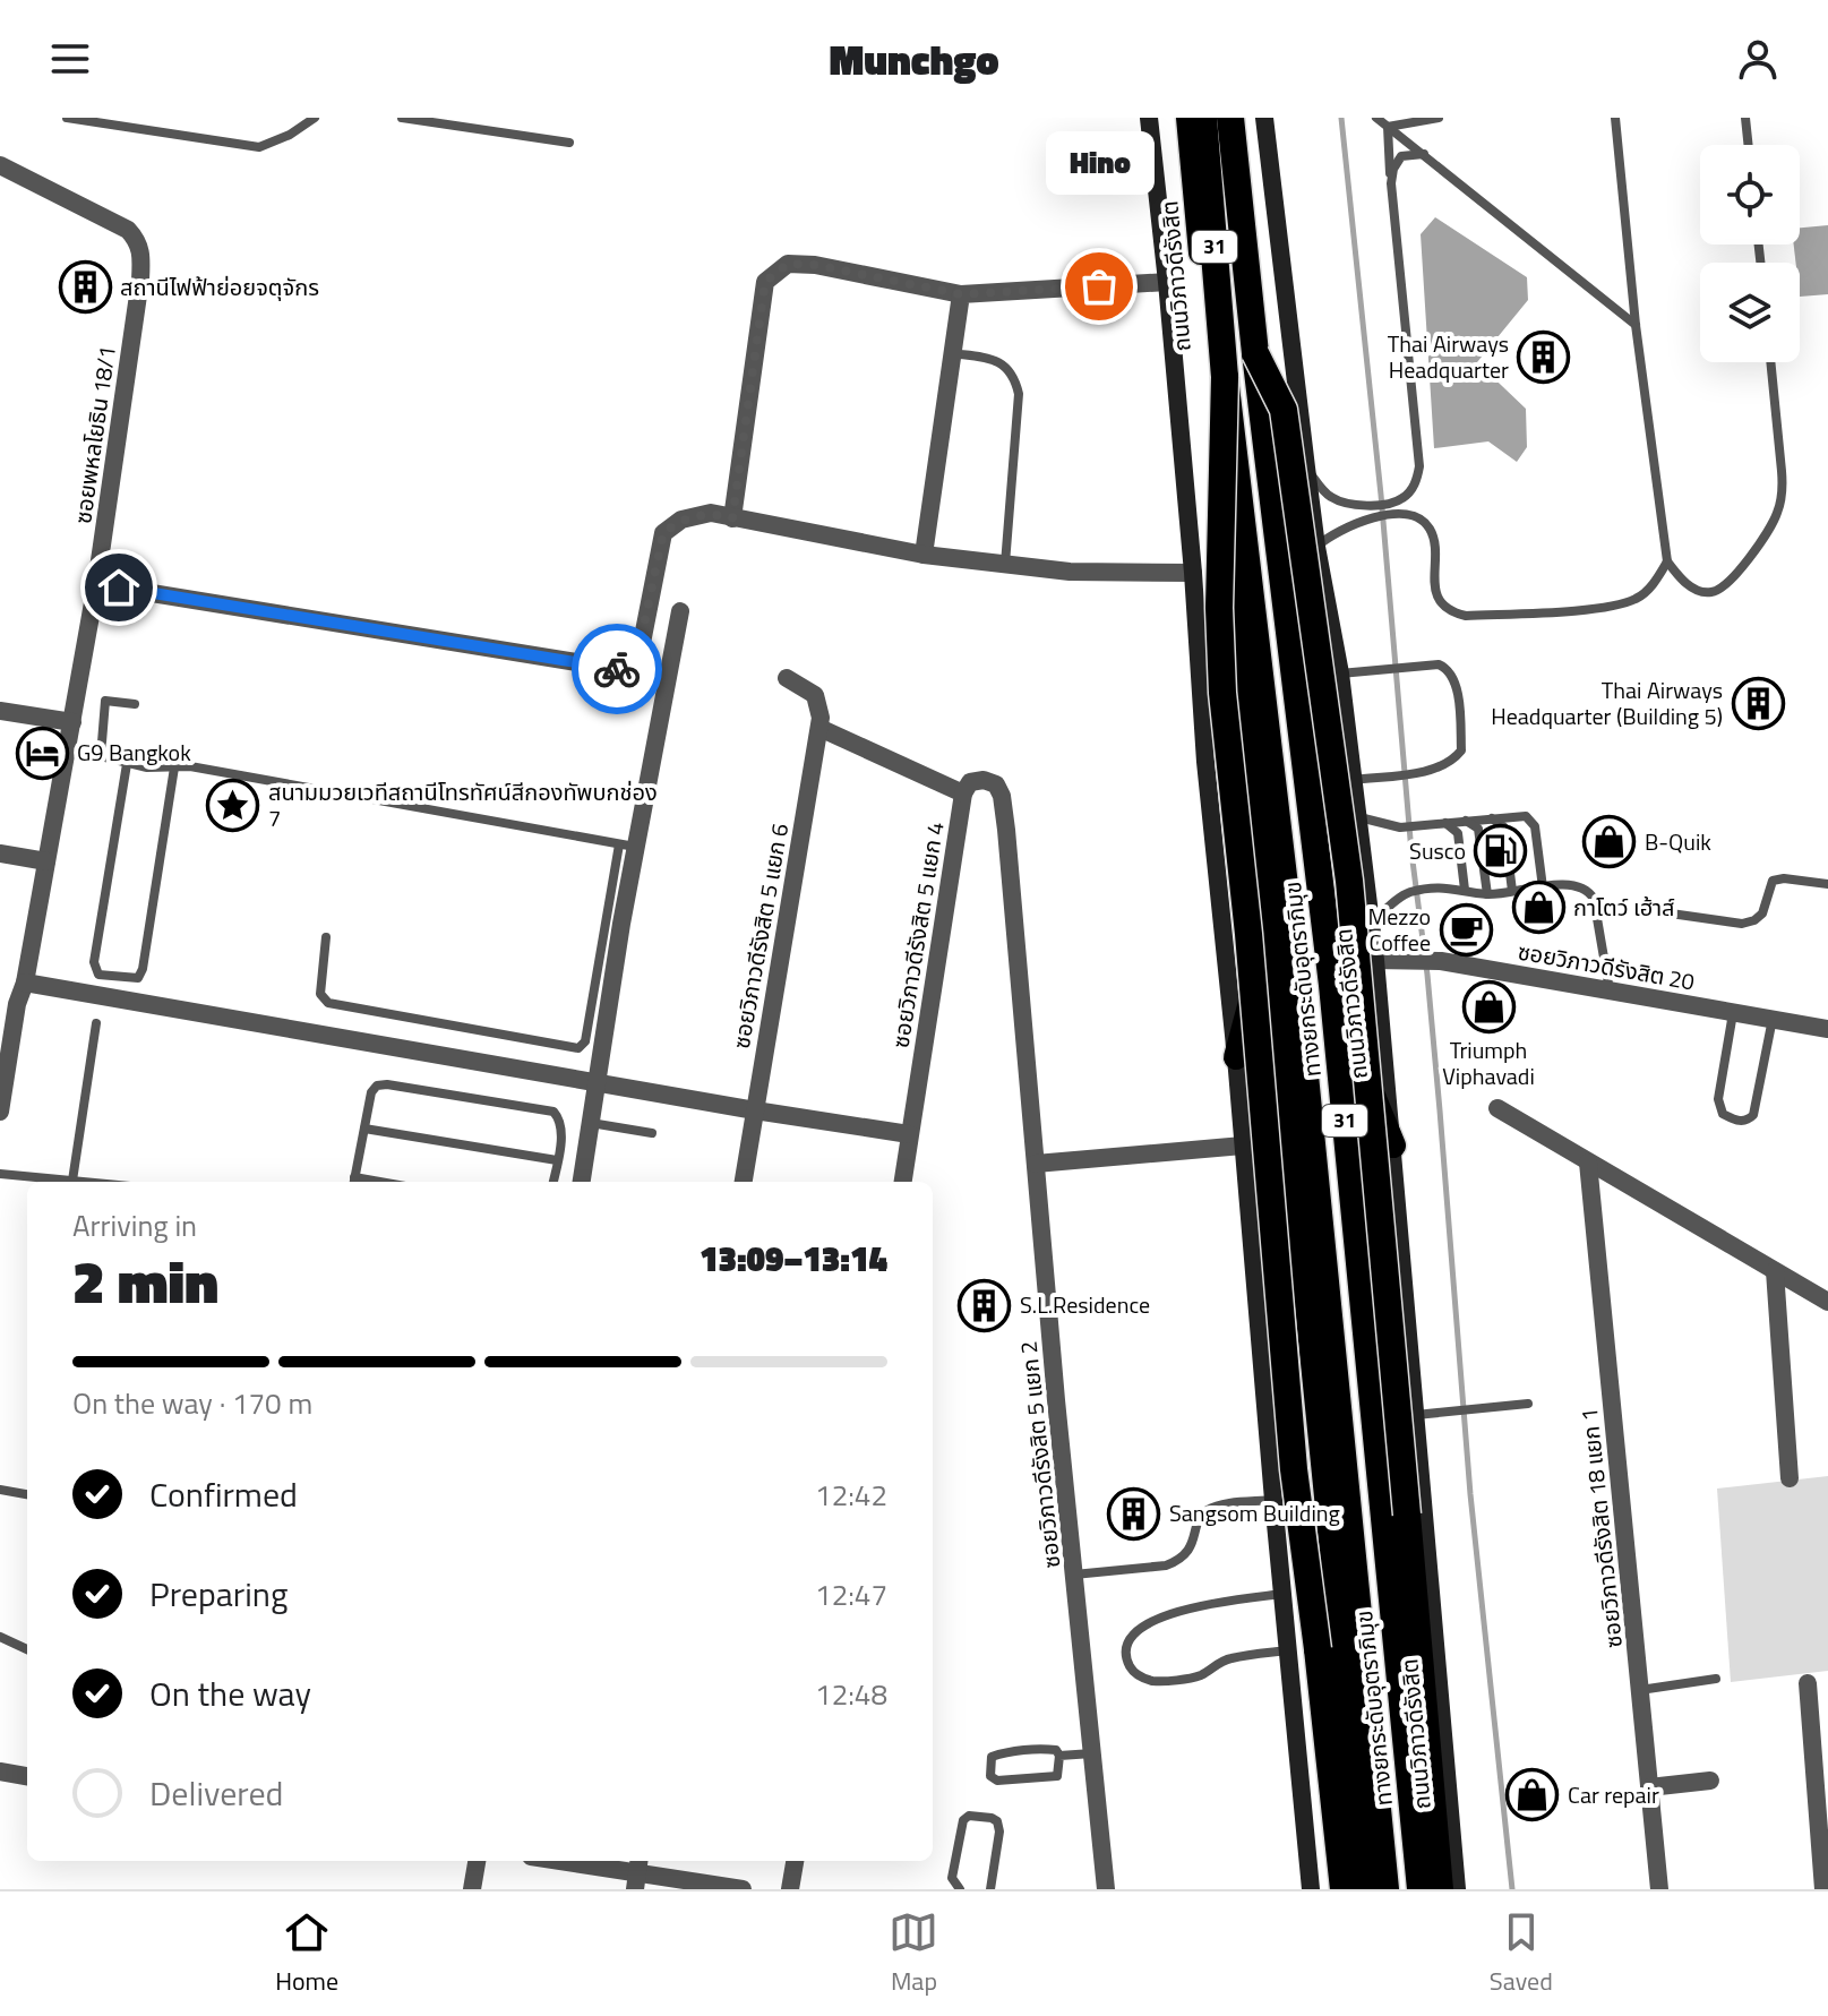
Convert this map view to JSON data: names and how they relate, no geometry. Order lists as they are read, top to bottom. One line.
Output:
{"streets":{"highway":["31","ถนนวิภาวดีรังสิต","ทางยกระดับอุตราภิมุข"],"street":["ซอยพหลโยธิน 18/1","ซอยวิภาวดีรังสิต 5 แยก 4","ซอยวิภาวดีรังสิต 5 แยก 6","ซอยวิภาวดีรังสิต 20","ซอยวิภาวดีรังสิต 5 แยก 2","ซอยวิภาวดีรังสิต 18 แยก 1"]},"crossings":[["ถนนวิภาวดีรังสิต","ซอยวิภาวดีรังสิต 20"],["ถนนวิภาวดีรังสิต","ทางยกระดับอุตราภิมุข"],["ซอยวิภาวดีรังสิต 5 แยก 4","ซอยวิภาวดีรังสิต 5 แยก 2"]],"places":{"other":["Hino"],"building":["สถานีไฟฟ้าย่อยจตุจักร","Thai Airways Headquarter","Thai Airways Headquarter (Building 5)","S.L.Residence","Sangsom Building"],"hotel":["G9 Bangkok"],"place":["สนามมวยเวทีสถานีโทรทัศน์สีกองทัพบกช่อง 7"],"shop":["B-Quik","กาโตว์ เฮ้าส์","Triumph Viphavadi","Car repair"],"fuel station":["Susco"],"cafe":["Mezzo Coffee"]},"page":{"header":"Munchgo","bubble":"Hino","heading":["2 min","Arriving in","13:09–13:14"],"bar":"On the way · 170 m","list":[["Confirmed","12:42"],["Preparing","12:47"],["On the way","12:48"],"Delivered"],"tabs":["Home","Map","Saved"]}}
